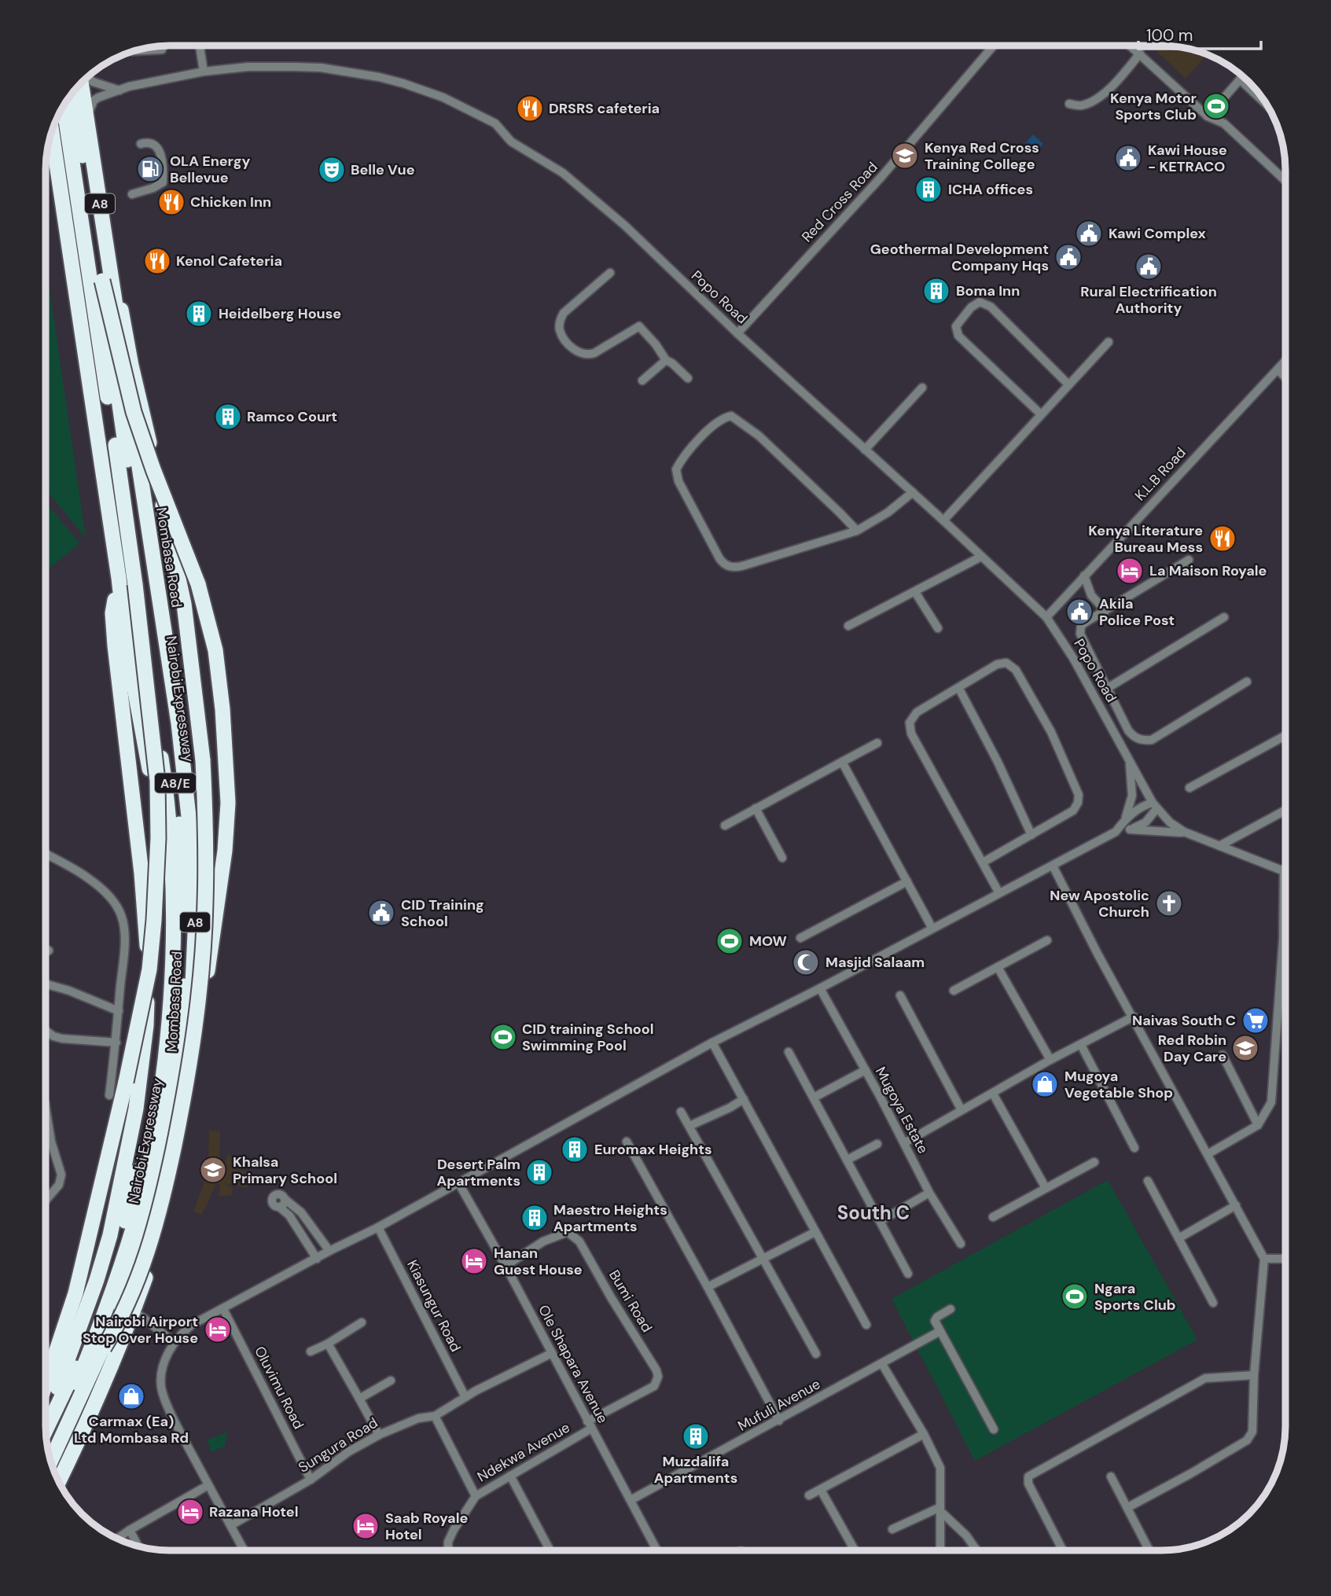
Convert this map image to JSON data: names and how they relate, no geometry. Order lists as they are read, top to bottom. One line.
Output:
{"streets":{"highway":["A8","Mombasa Road","Nairobi Expressway","A8/E"],"street":["Red Cross Road","Popo Road","K.L.B Road","Mugoya Estate","Bumi Road","Kiasungur Road","Ole Shapara Avenue","Oluvimu Road","Mufuli Avenue","Sungura Road","Ndekwa Avenue"]},"crossings":[["Red Cross Road","Popo Road"],["Popo Road","K.L.B Road"],["Popo Road","Mombasa Road"],["Bumi Road","Ole Shapara Avenue"],["Bumi Road","Ndekwa Avenue"],["Kiasungur Road","Sungura Road"],["Ole Shapara Avenue","Mufuli Avenue"],["Ole Shapara Avenue","Sungura Road"],["Ole Shapara Avenue","Ndekwa Avenue"],["Oluvimu Road","Sungura Road"]],"districts":["South C"],"places":{"sports":["Kenya Motor Sports Club","MOW","CID training School Swimming Pool","Ngara Sports Club"],"restaurant":["DRSRS cafeteria","Chicken Inn","Kenol Cafeteria","Kenya Literature Bureau Mess"],"school or university":["Kenya Red Cross Training College","Red Robin Day Care","Khalsa Primary School"],"public building":["Kawi House - KETRACO","Kawi Complex","Geothermal Development Company Hqs","Rural Electrification Authority","Akila Police Post","CID Training School"],"fuel station":["OLA Energy Bellevue"],"theatre":["Belle Vue"],"building":["ICHA offices","Boma Inn","Heidelberg House","Ramco Court","Euromax Heights","Desert Palm Apartments","Maestro Heights Apartments","Muzdalifa Apartments"],"hotel":["La Maison Royale","Hanan Guest House","Nairobi Airport Stop Over House","Razana Hotel","Saab Royale Hotel"],"church":["New Apostolic Church"],"mosque":["Masjid Salaam"],"supermarket":["Naivas South C"],"shop":["Mugoya Vegetable Shop","Carmax (Ea) Ltd Mombasa Rd"]},"scale_bar":"100 m"}
